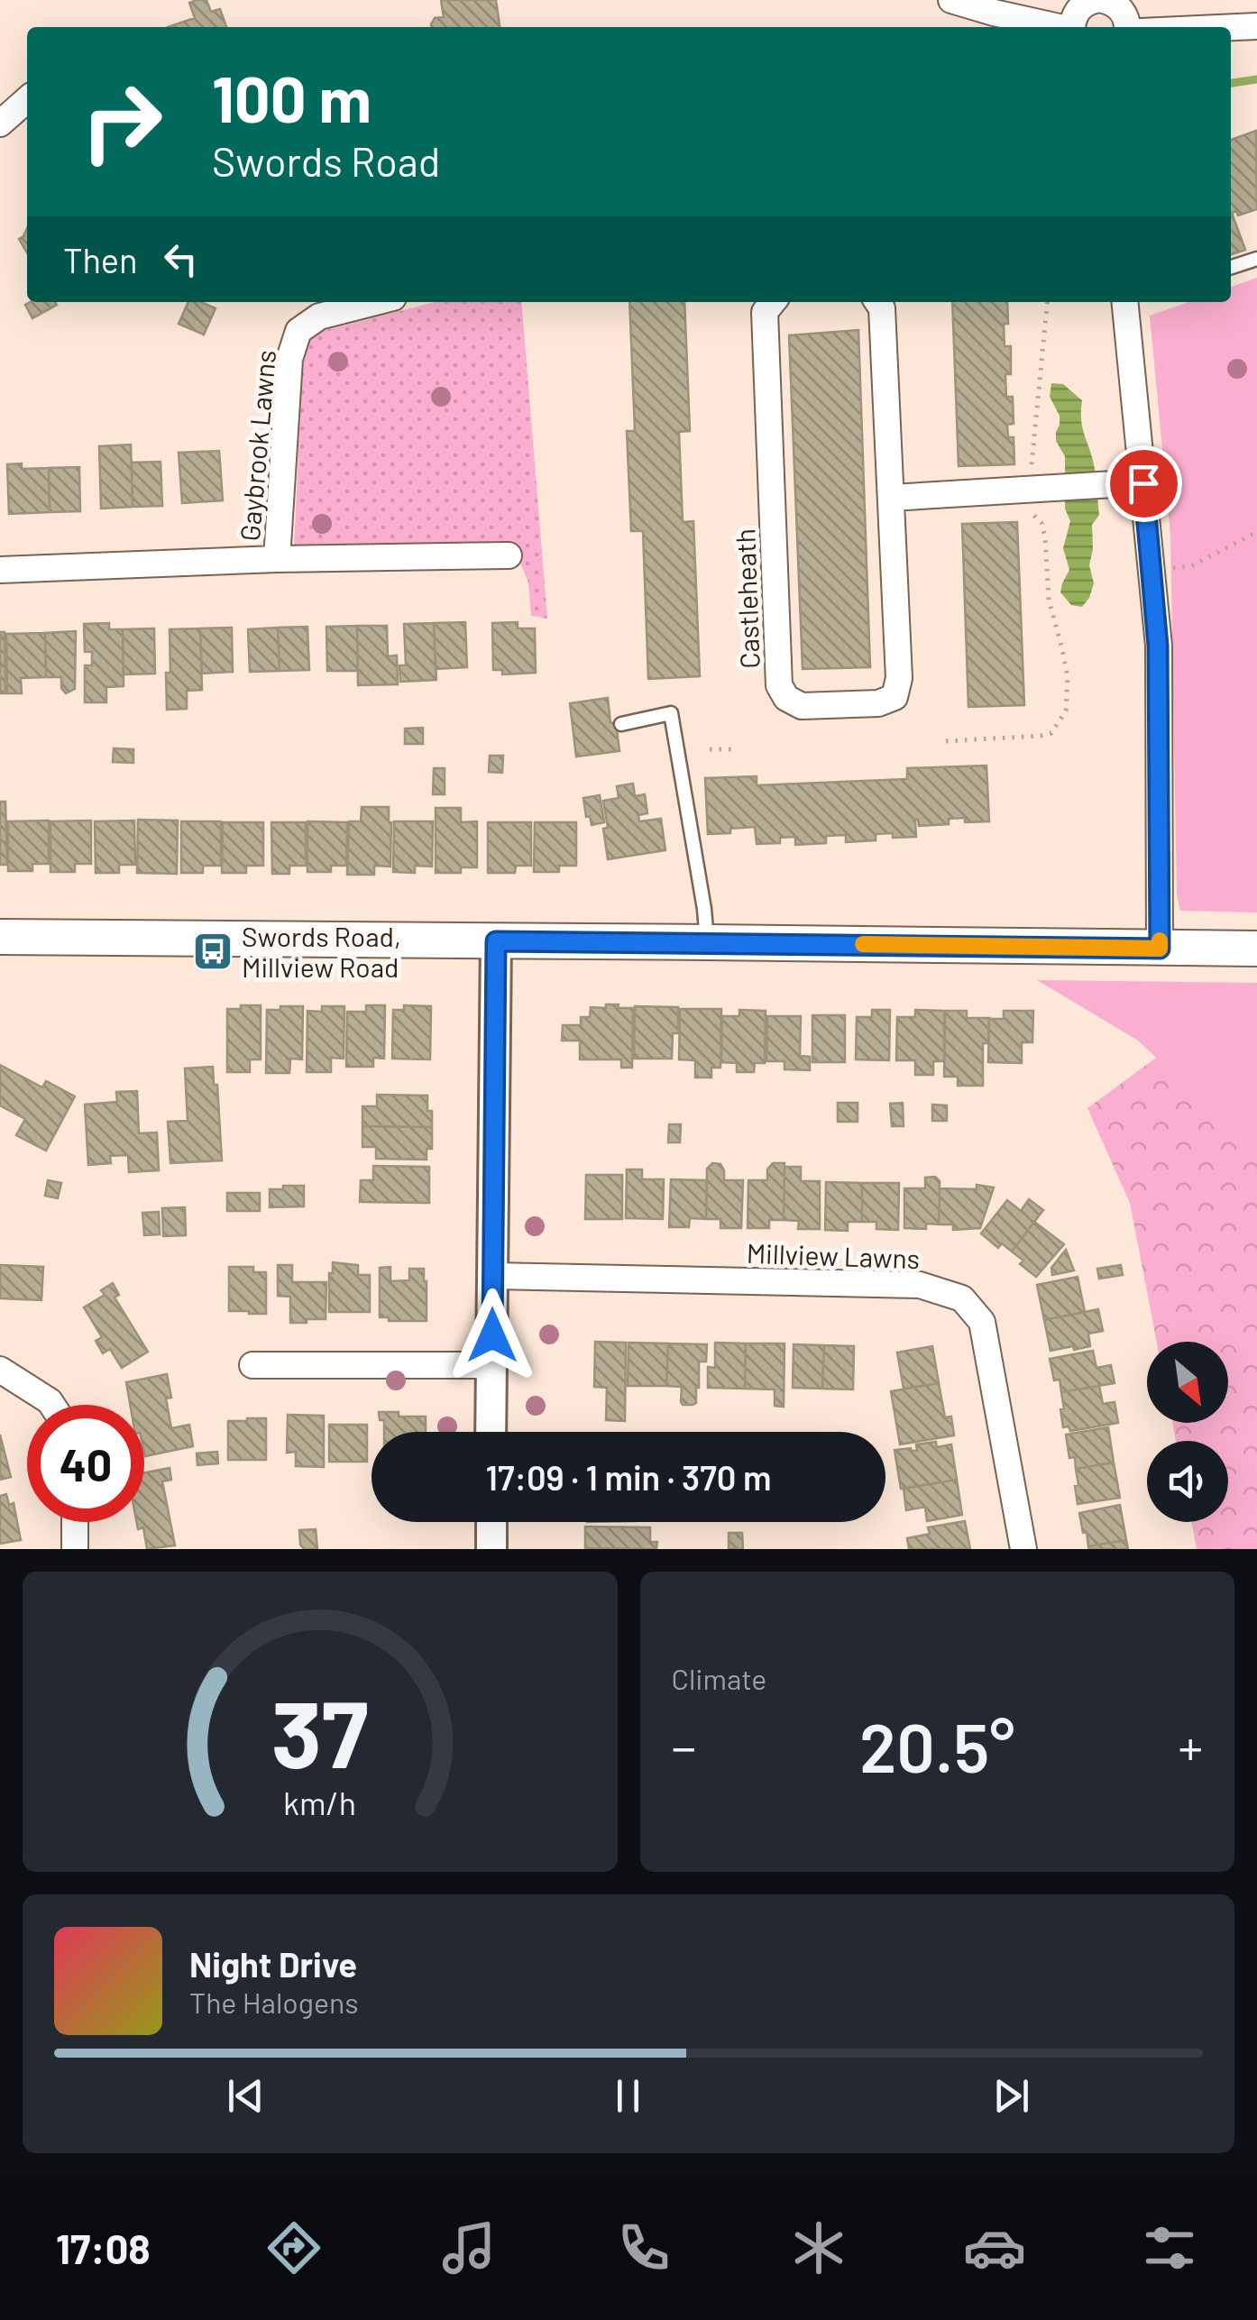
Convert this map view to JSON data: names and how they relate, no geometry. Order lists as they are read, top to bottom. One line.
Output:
{"streets":{"street":["Gaybrook Lawns","Castleheath","Millview Lawns"]},"places":{"bus stop":["Swords Road, Millview Road"]},"north":"bottom right","page":{"turn":["100 m","Swords Road"],"then":"Then","limit":"40","trip":"17:09 · 1 min · 370 m","tile":"Climate","heat":["−","20.5°","+"],"song":["Night Drive","The Halogens"],"tabs":"17:08","gauge":["37","km/h"]}}
